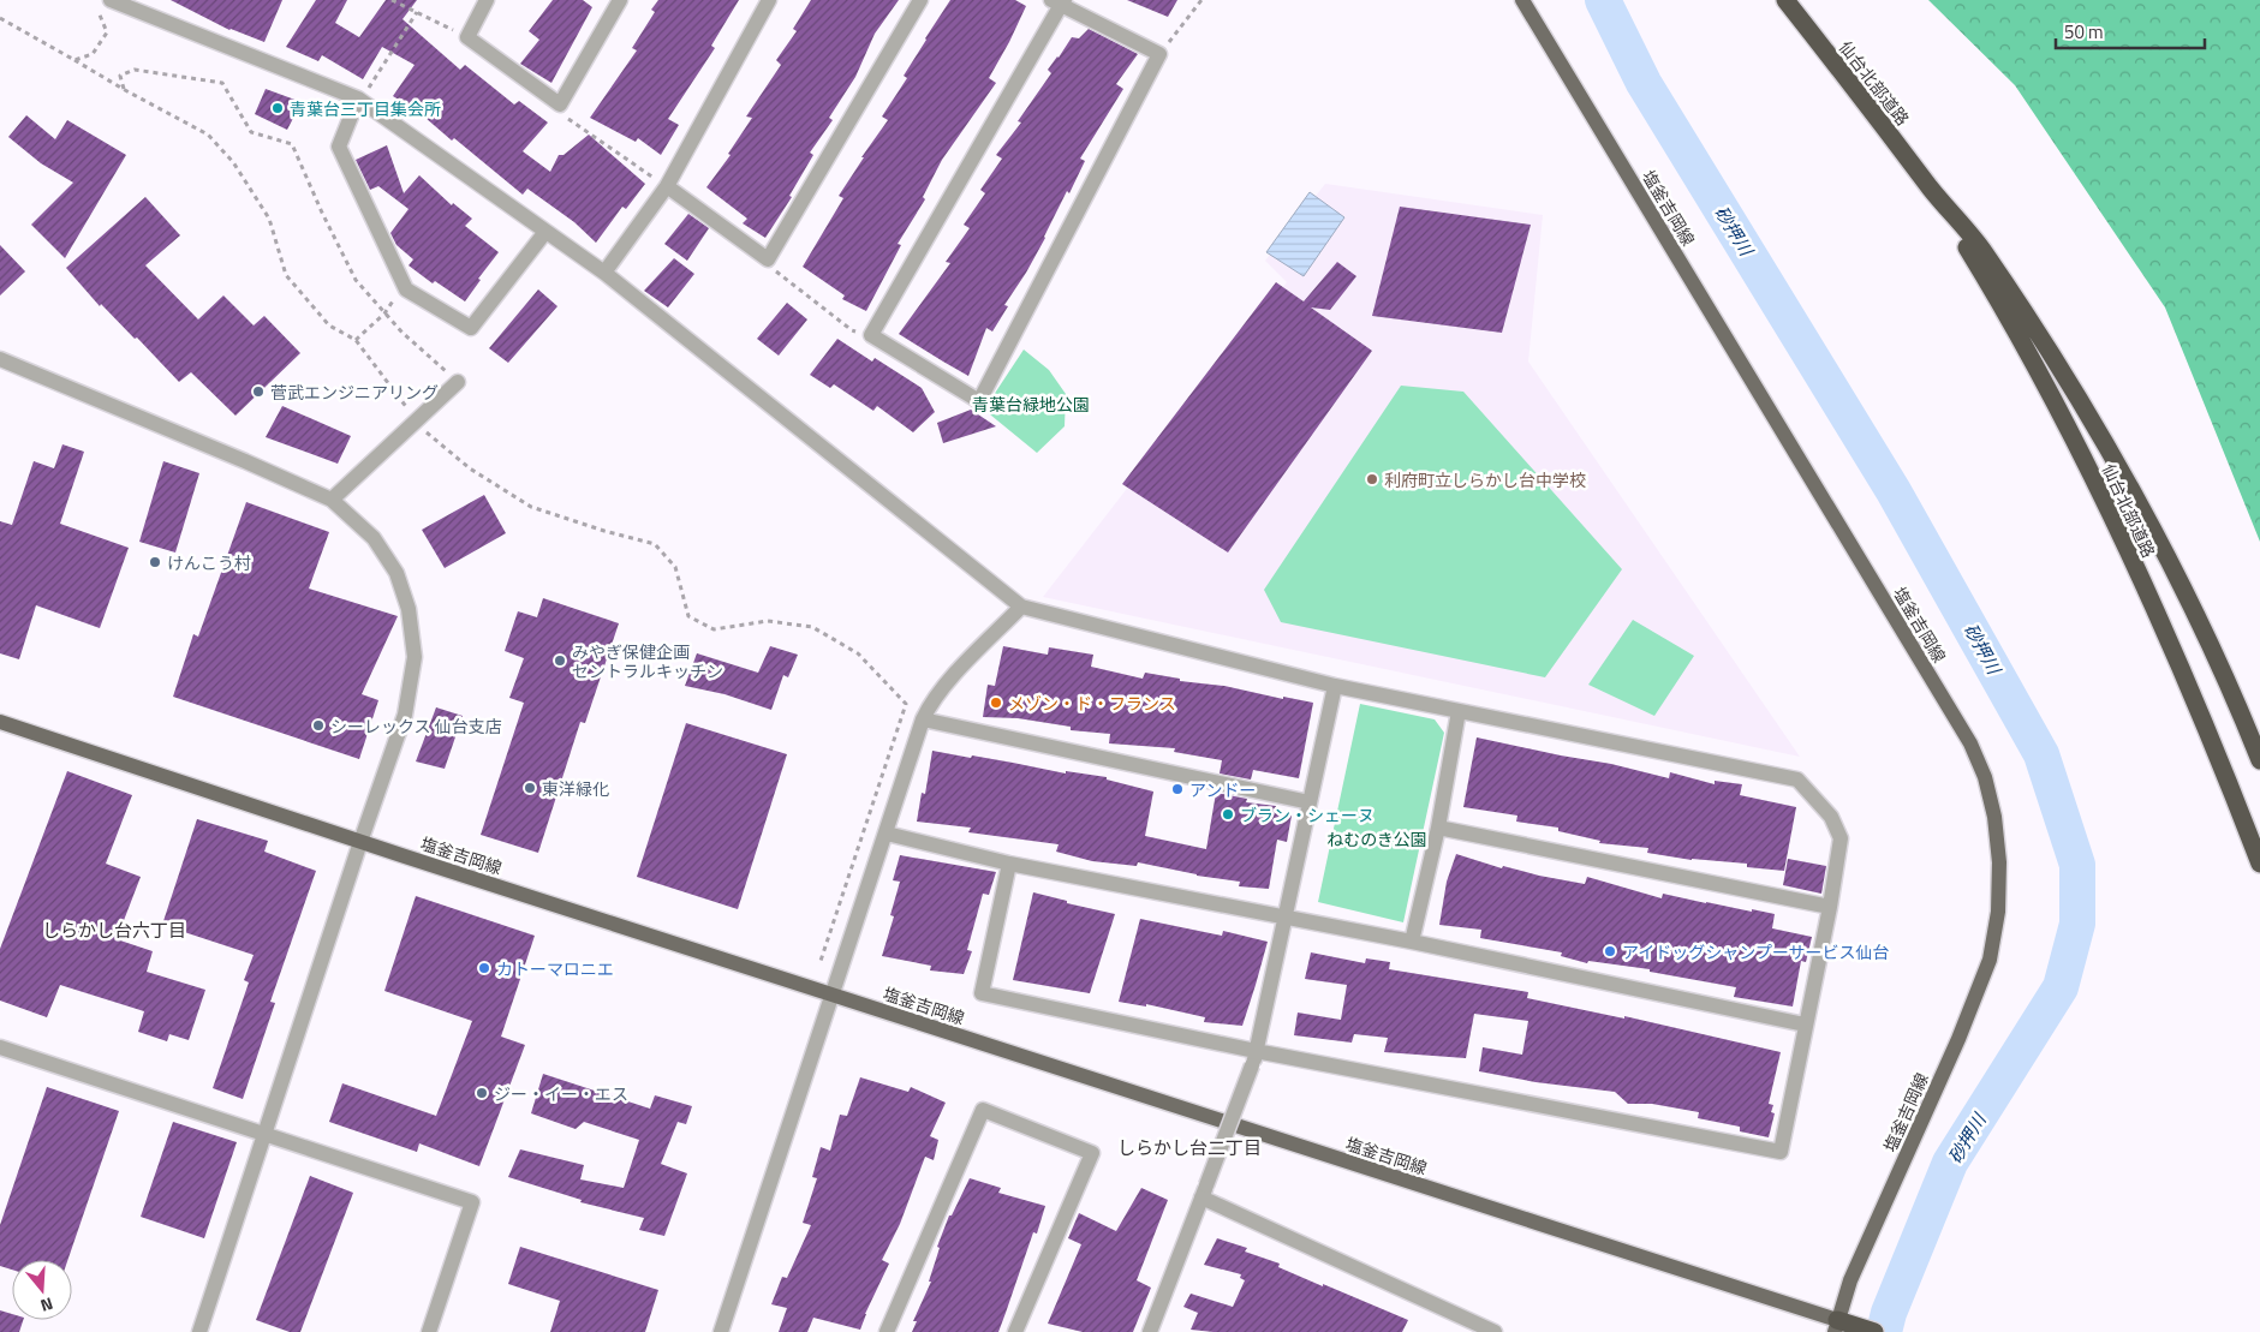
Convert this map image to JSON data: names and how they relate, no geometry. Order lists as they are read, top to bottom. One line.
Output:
{"streets":{"highway":["仙台北部道路"],"main road":["塩釜吉岡線"]},"districts":["しらかし台六丁目","しらかし台二丁目"],"water":["砂押川"],"parks":["青葉台緑地公園","ねむのき公園"],"places":["青葉台三丁目集会所","菅武エンジニアリング","利府町立しらかし台中学校","けんこう村","みやぎ保健企画 セントラルキッチン","メゾン・ド・フランス","シーレックス 仙台支店","東洋緑化","アンドー","ブラン・シェーヌ","アイドッグシャンプーサービス仙台","カトーマロニエ","ジー・イー・エス"],"scale_bar":"50 m","north":"bottom"}
